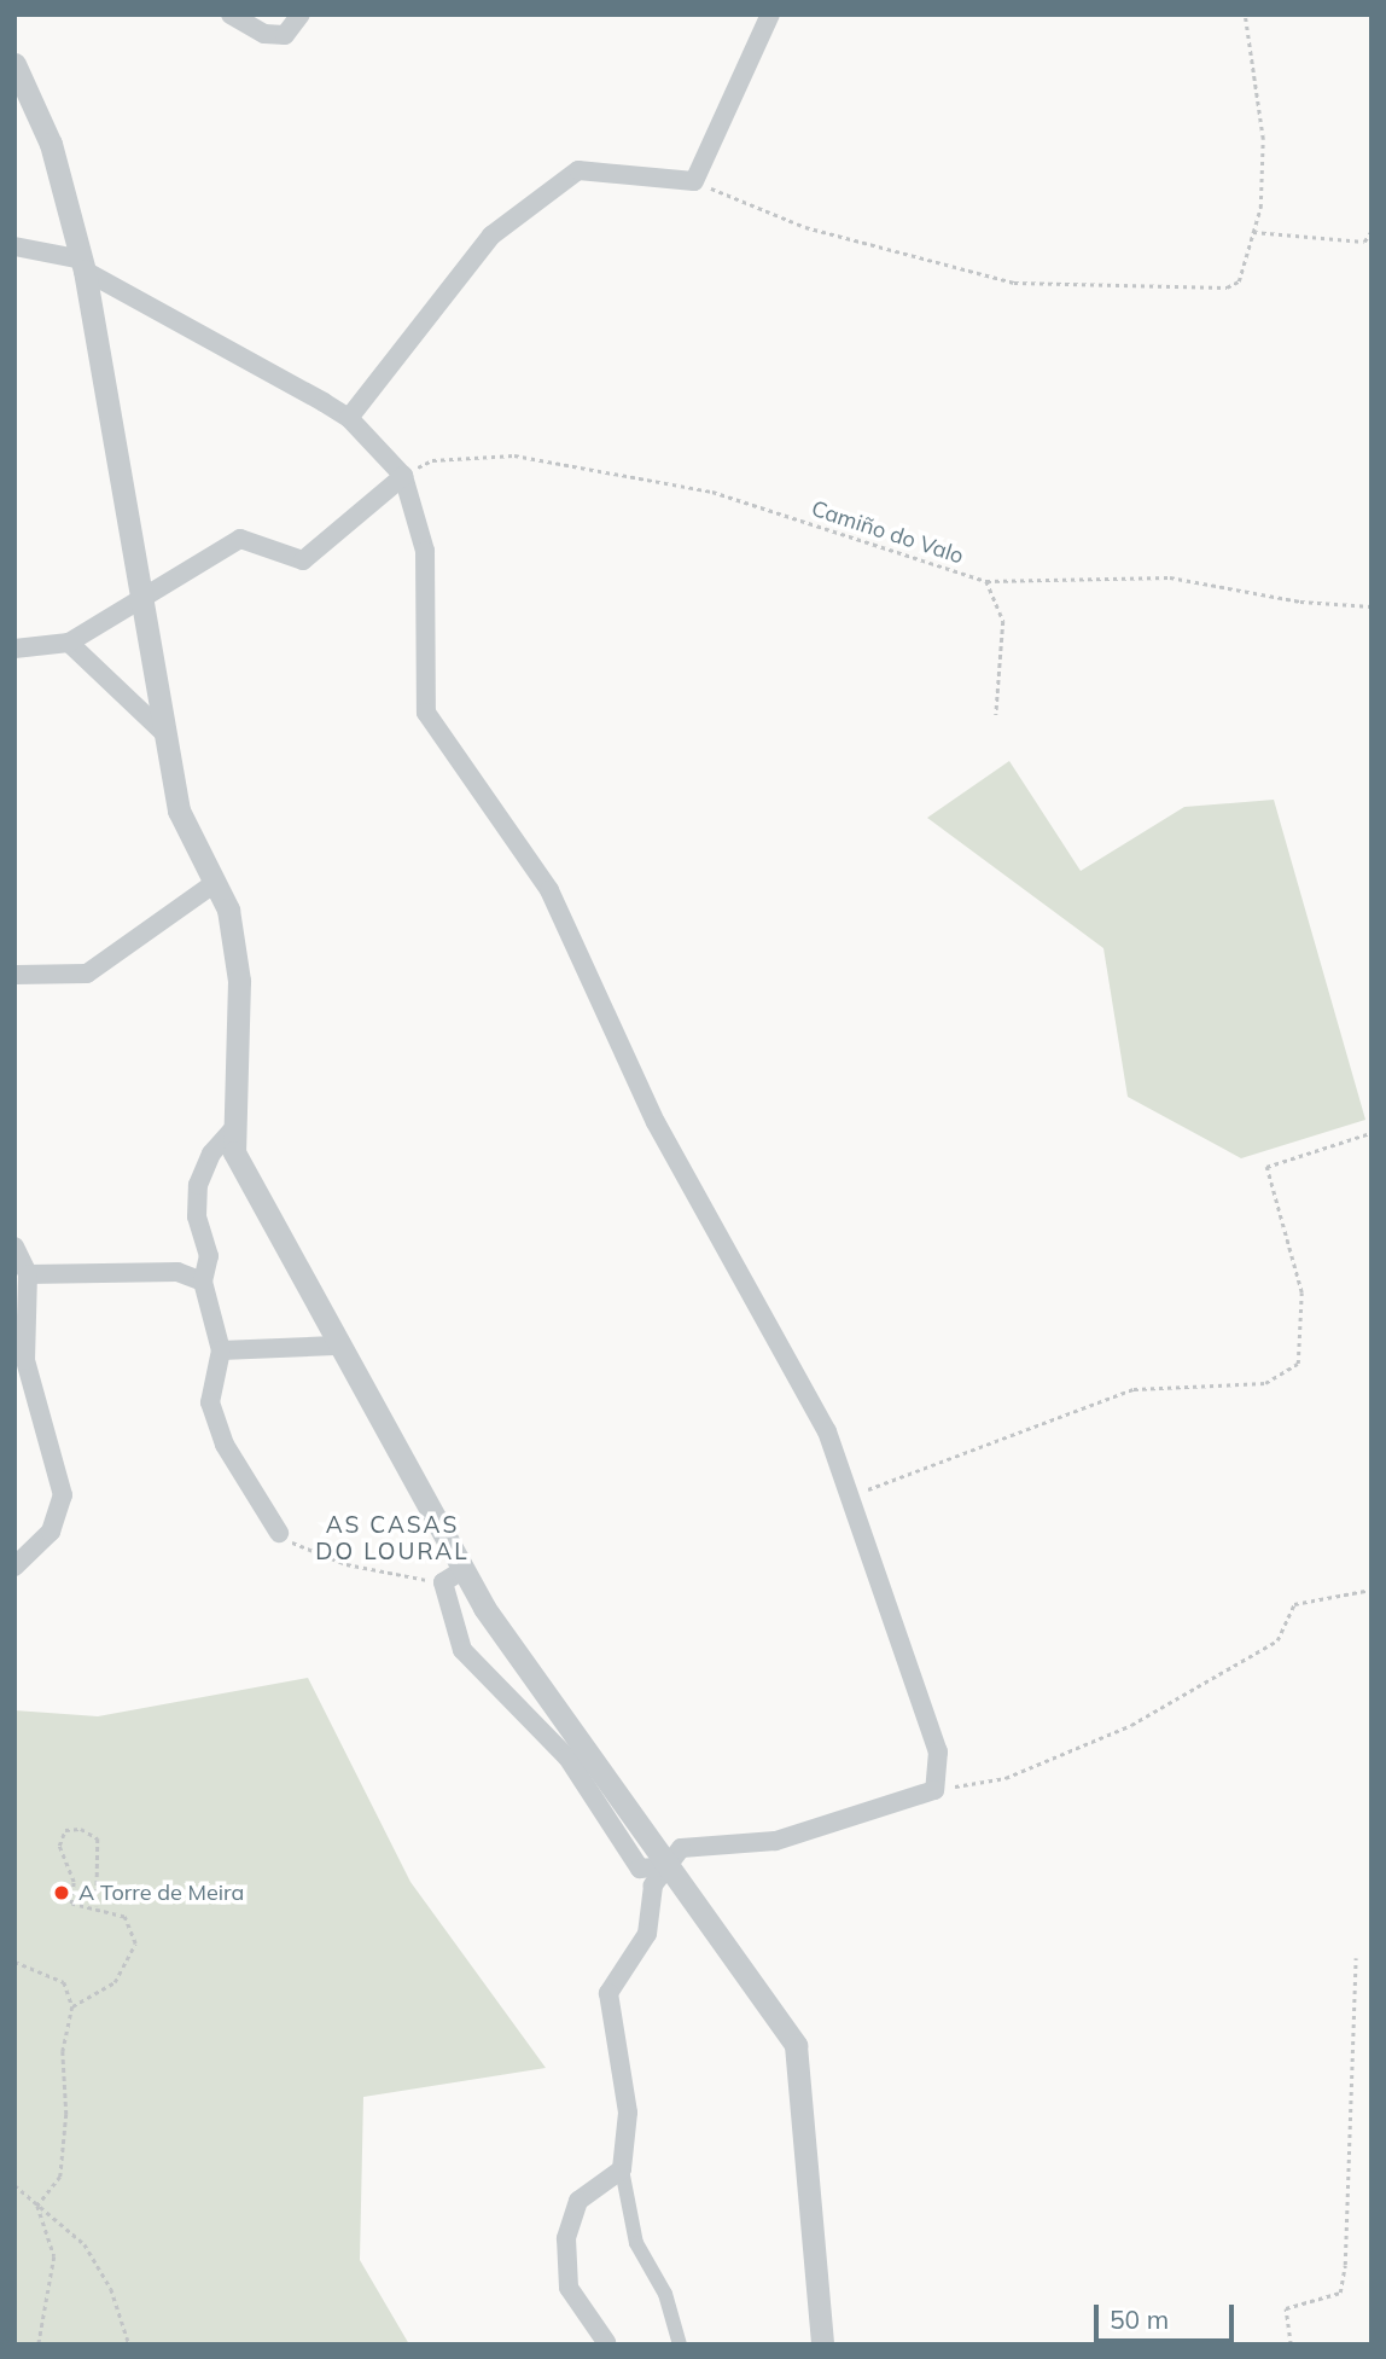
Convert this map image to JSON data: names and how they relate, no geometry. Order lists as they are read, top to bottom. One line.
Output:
{"streets":{"path":["Camiño do Valo"]},"districts":["AS CASAS DO LOURAL"],"places":["A Torre de Meira"],"scale_bar":"50 m"}
